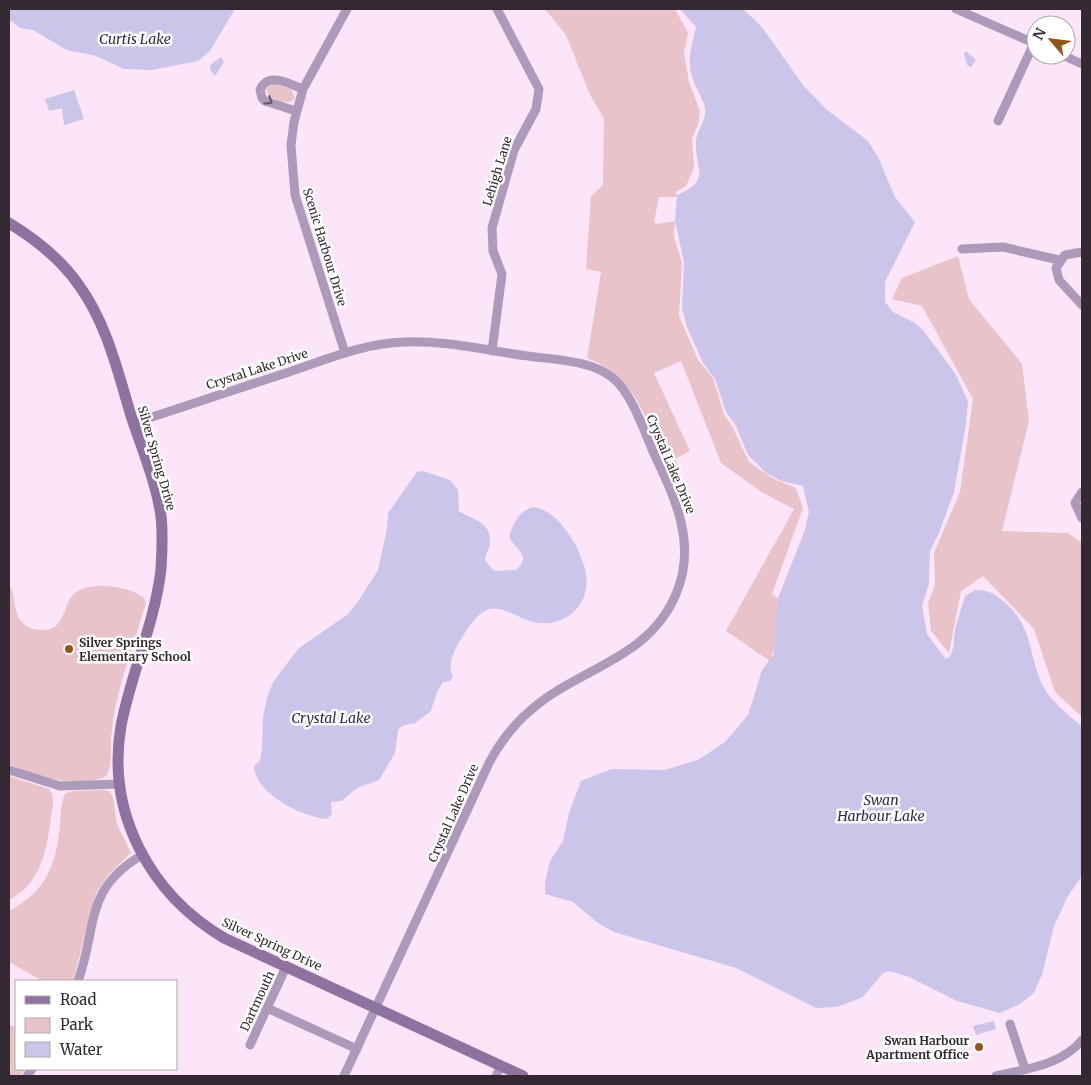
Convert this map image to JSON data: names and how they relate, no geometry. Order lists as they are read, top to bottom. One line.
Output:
{"streets":{"street":["Lehigh Lane","Scenic Harbour Drive","Crystal Lake Drive","Silver Spring Drive","Dartmouth"]},"crossings":[["Lehigh Lane","Crystal Lake Drive"],["Scenic Harbour Drive","Crystal Lake Drive"],["Crystal Lake Drive","Silver Spring Drive"],["Silver Spring Drive","Dartmouth"]],"water":["Curtis Lake","Crystal Lake","Swan Harbour Lake"],"places":["Silver Springs Elementary School","Swan Harbour Apartment Office"],"legend":["Road","Park","Water"],"north":"top left"}
